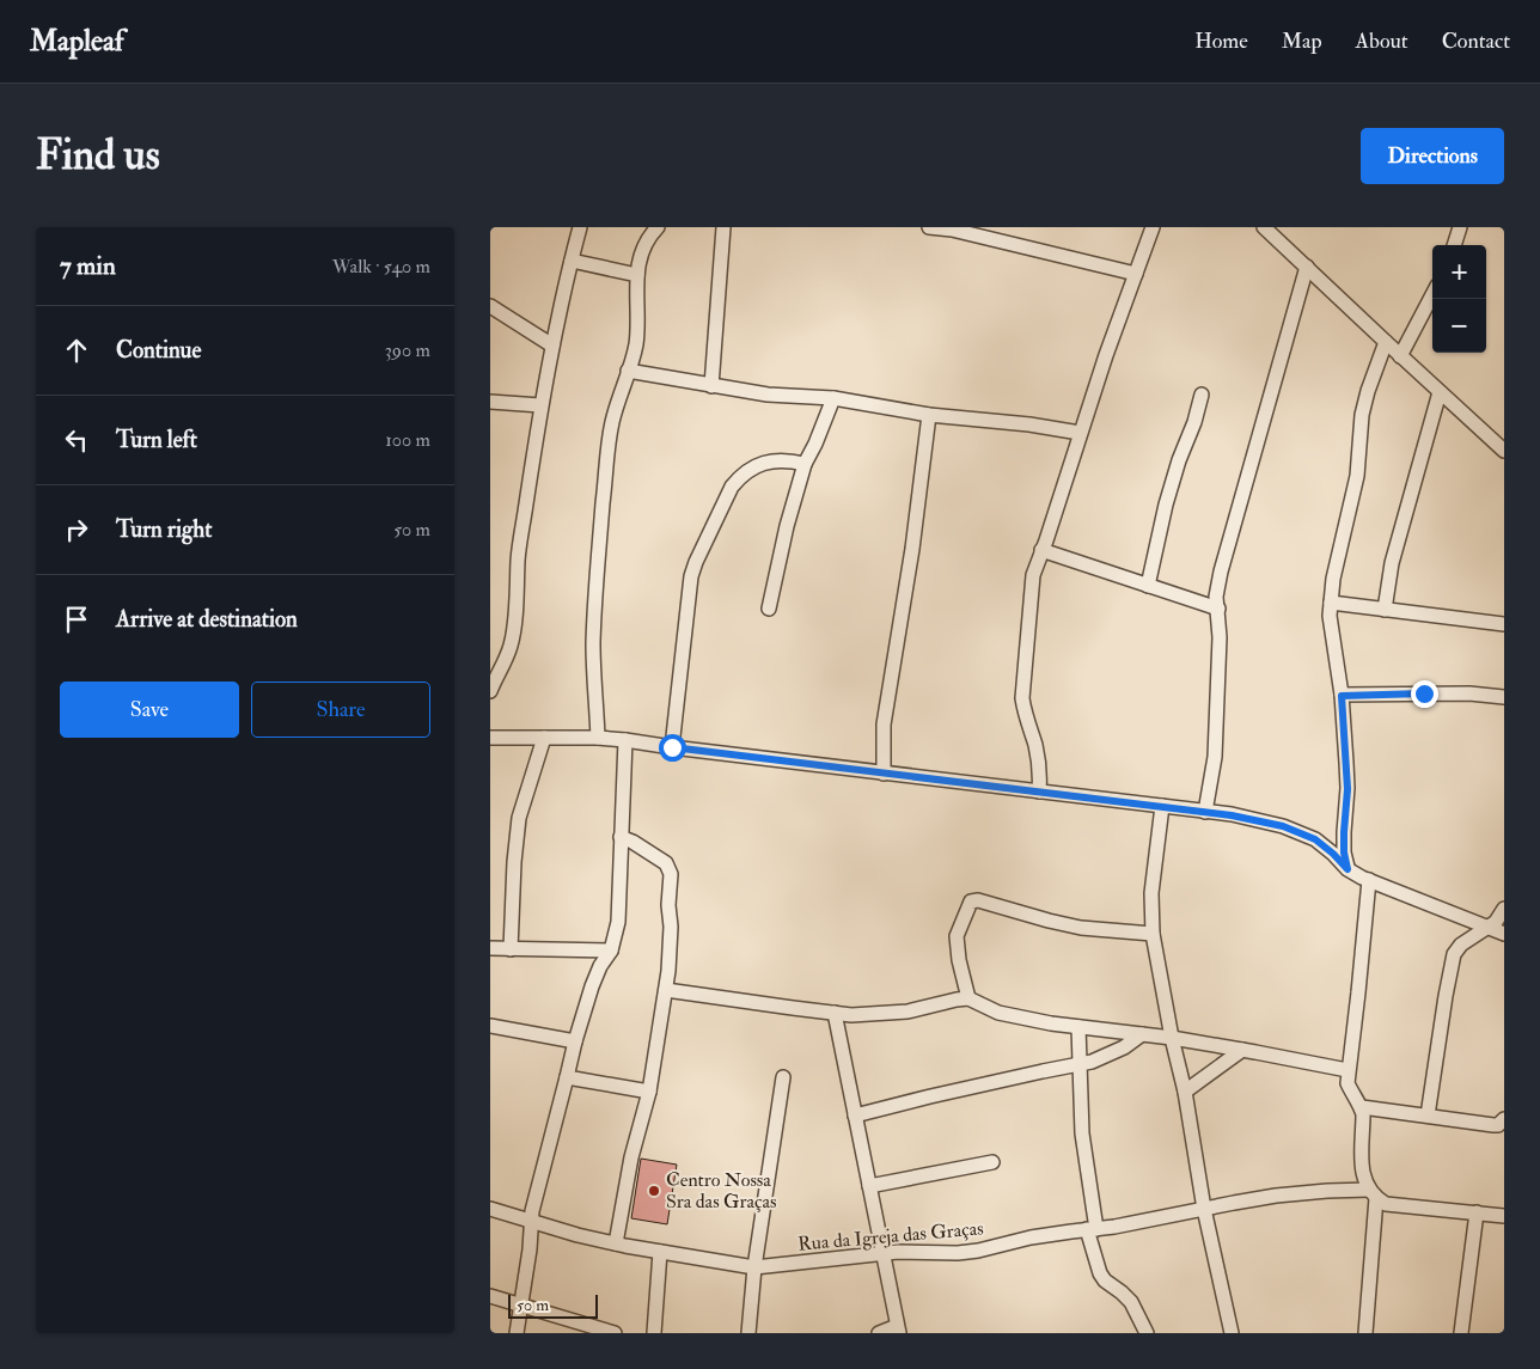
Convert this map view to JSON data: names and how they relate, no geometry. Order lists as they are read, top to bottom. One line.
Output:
{"streets":{"street":["Rua da Igreja das Graças"]},"places":["Centro Nossa Sra das Graças"],"scale_bar":"50 m","page":{"header":"Mapleaf","nav":["Home","Map","About","Contact"],"buttons":["Directions",["Save","Share"]],"title":"Find us","heading":["7 min","Walk · 540 m"],"map_buttons":["+","−"],"list":[["Continue","390 m"],["Turn left","100 m"],["Turn right","50 m"],"Arrive at destination"],"scale":"50 m"}}
